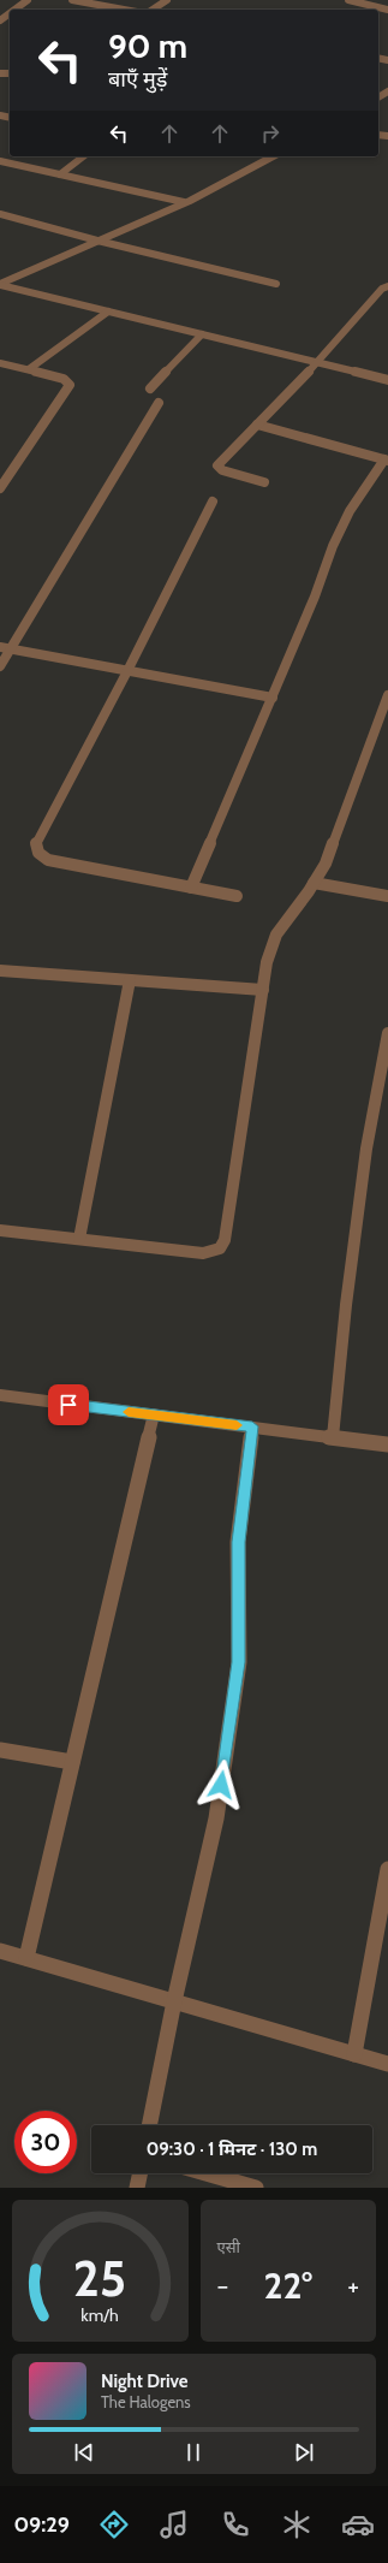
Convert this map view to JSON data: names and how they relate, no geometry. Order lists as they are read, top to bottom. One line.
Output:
{"page":{"turn":["90 m","बाएँ मुड़ें"],"limit":"30","trip":"09:30 · 1 मिनट · 130 m","tile":"एसी","heat":["−","22°","+"],"song":["Night Drive","The Halogens"],"tabs":"09:29","gauge":["25","km/h"]}}
